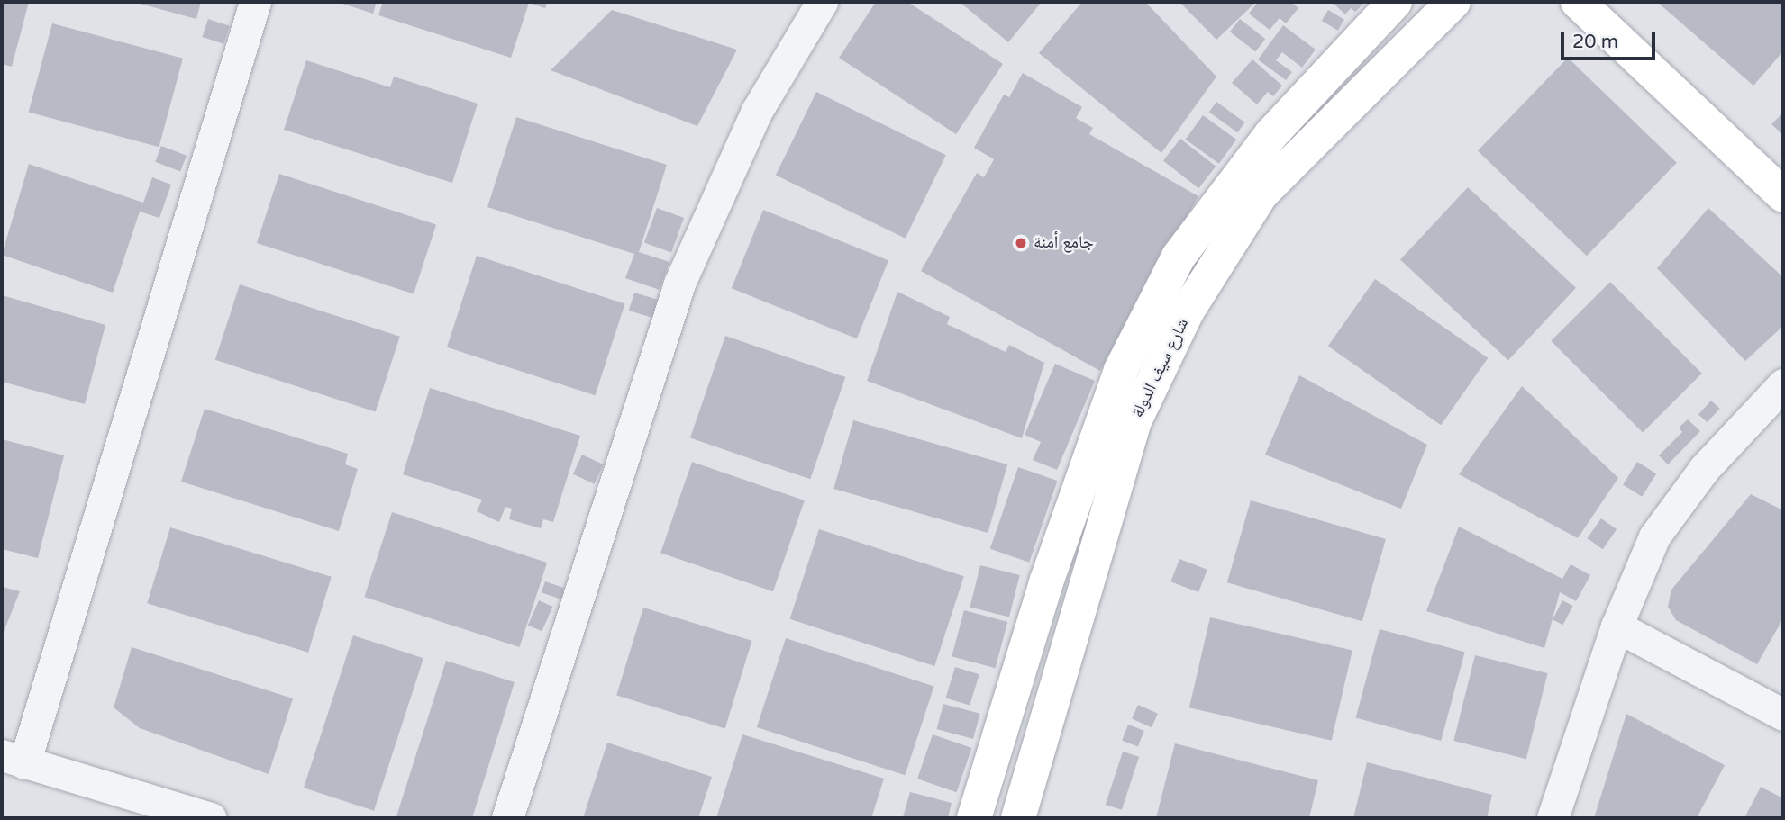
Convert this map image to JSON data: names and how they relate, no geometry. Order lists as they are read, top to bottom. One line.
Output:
{"streets":{"main road":["شارع سيف الدولة"]},"places":["جامع أمنة"],"scale_bar":"20 m"}
